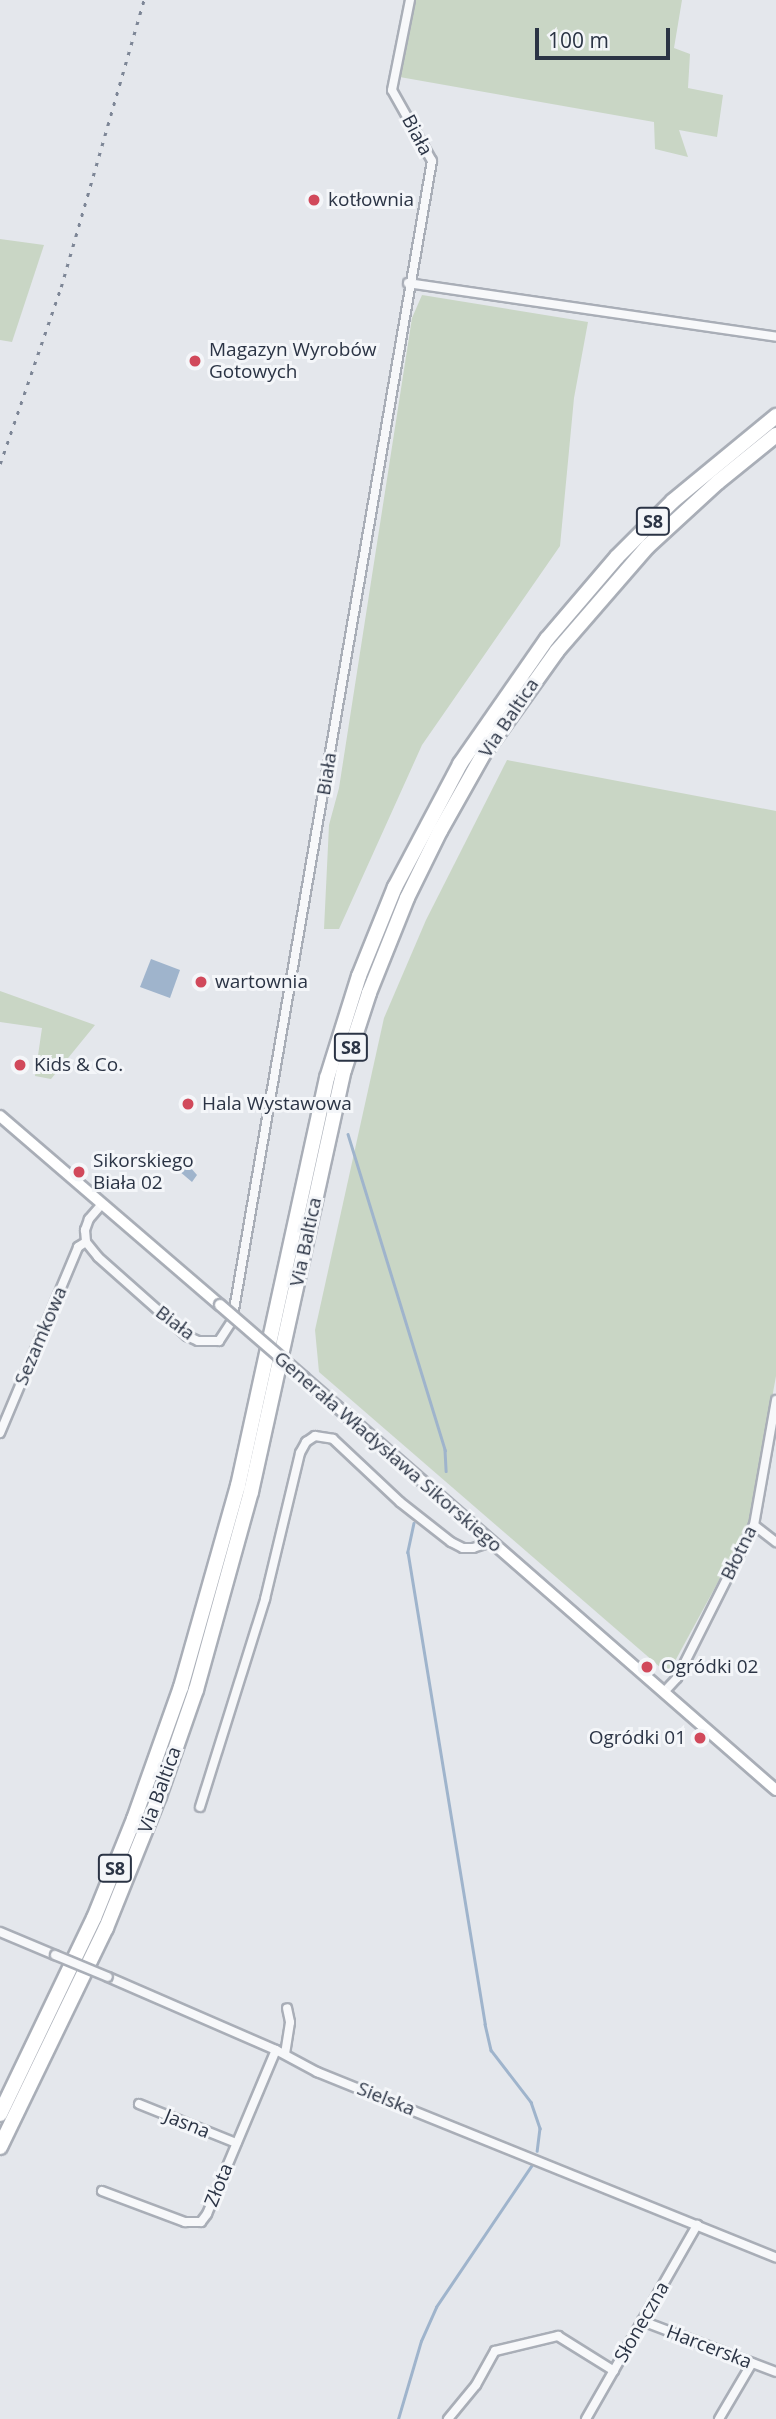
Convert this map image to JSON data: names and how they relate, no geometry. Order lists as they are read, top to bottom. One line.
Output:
{"streets":{"highway":["S8","Via Baltica"],"street":["Biała","Sezamkowa","Generała Władysława Sikorskiego","Błotna","Sielska","Jasna","Złota","Słoneczna","Harcerska"]},"crossings":[["Biała","Sezamkowa"],["Generała Władysława Sikorskiego","Błotna"],["Sielska","Złota"],["Sielska","Słoneczna"],["Jasna","Złota"],["Słoneczna","Harcerska"]],"places":["kotłownia","Magazyn Wyrobów Gotowych","wartownia","Kids & Co.","Hala Wystawowa","Sikorskiego Biała 02","Ogródki 02","Ogródki 01"],"scale_bar":"100 m"}
